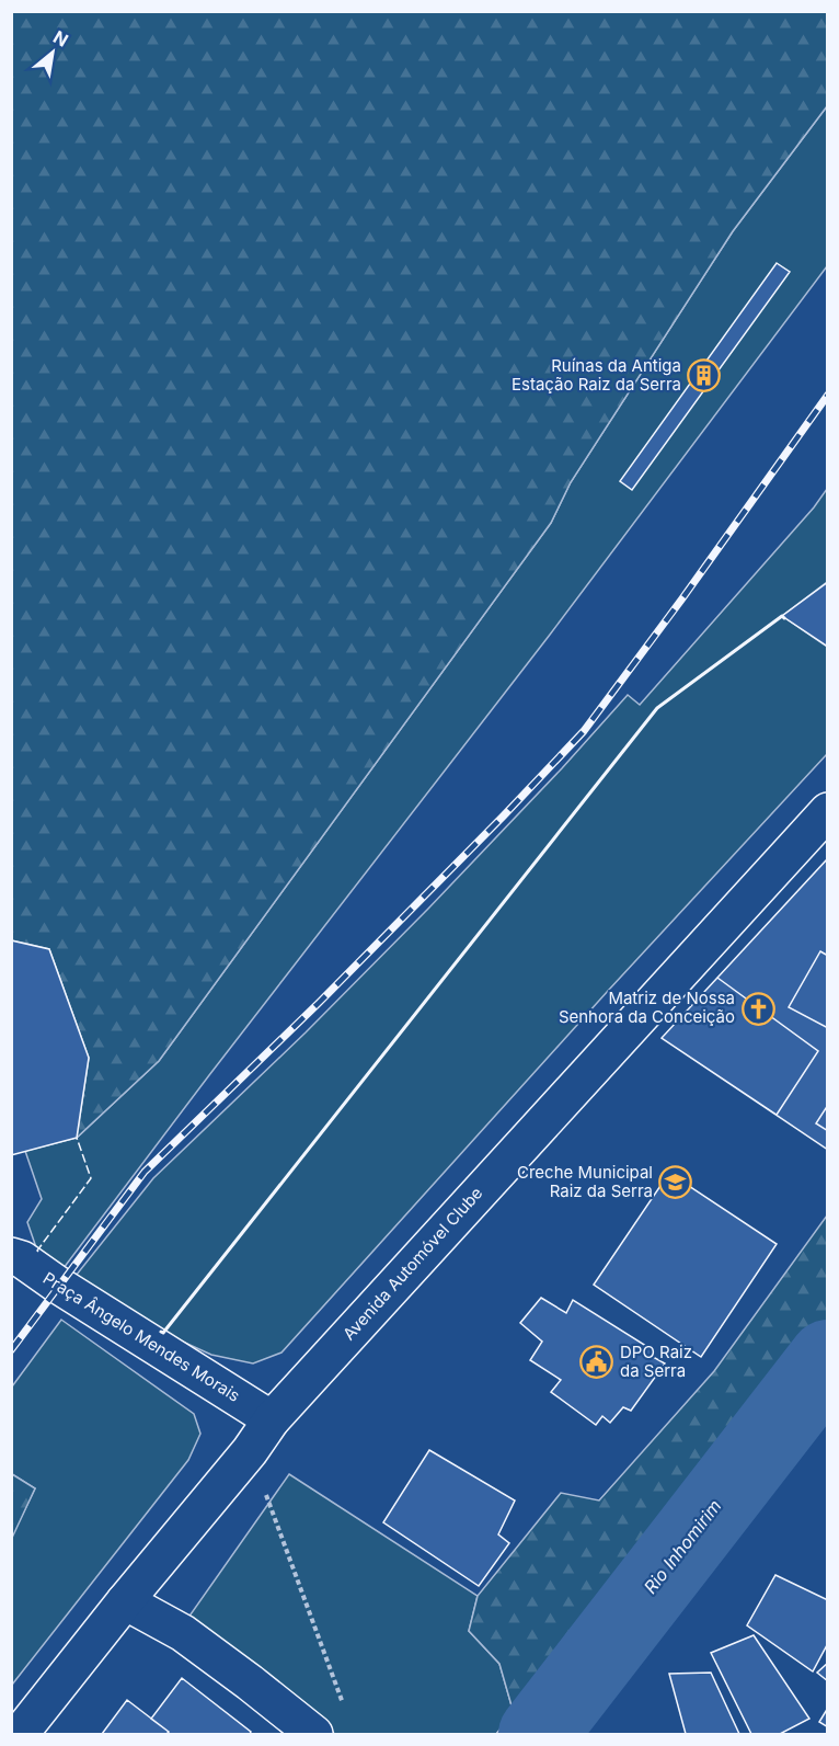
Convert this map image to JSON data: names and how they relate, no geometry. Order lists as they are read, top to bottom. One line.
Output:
{"streets":{"main road":["Avenida Automóvel Clube","Praça Ângelo Mendes Morais"]},"crossings":[["Avenida Automóvel Clube","Praça Ângelo Mendes Morais"]],"water":["Rio Inhomirim"],"places":{"building":["Ruínas da Antiga Estação Raiz da Serra"],"church":["Matriz de Nossa Senhora da Conceição"],"school or university":["Creche Municipal Raiz da Serra"],"public building":["DPO Raiz da Serra"]},"north":"top right"}
